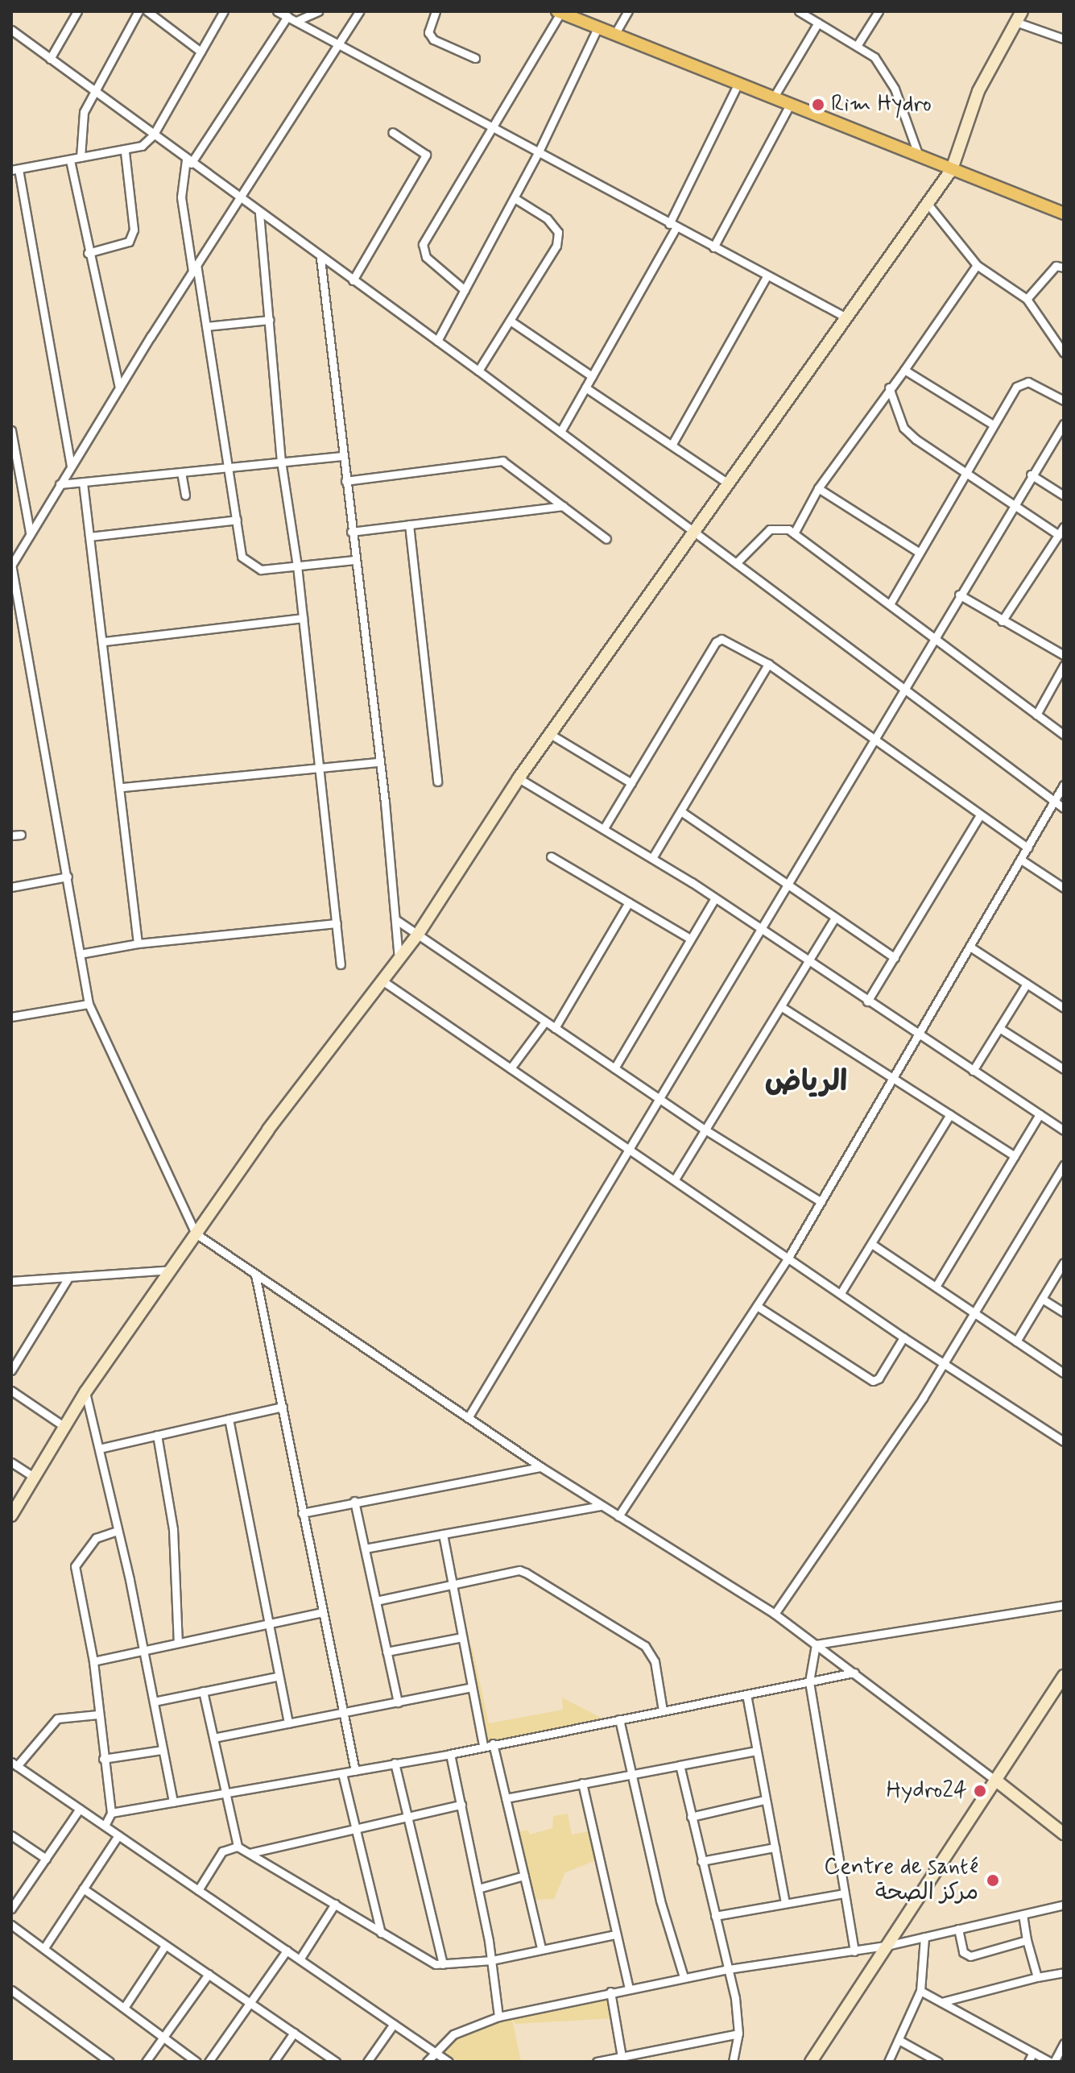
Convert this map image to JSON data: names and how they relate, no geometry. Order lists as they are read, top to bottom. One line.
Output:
{"districts":["الرياض"],"places":["Rim Hydro","Hydro24","Centre de santé مركز الصحة"]}
